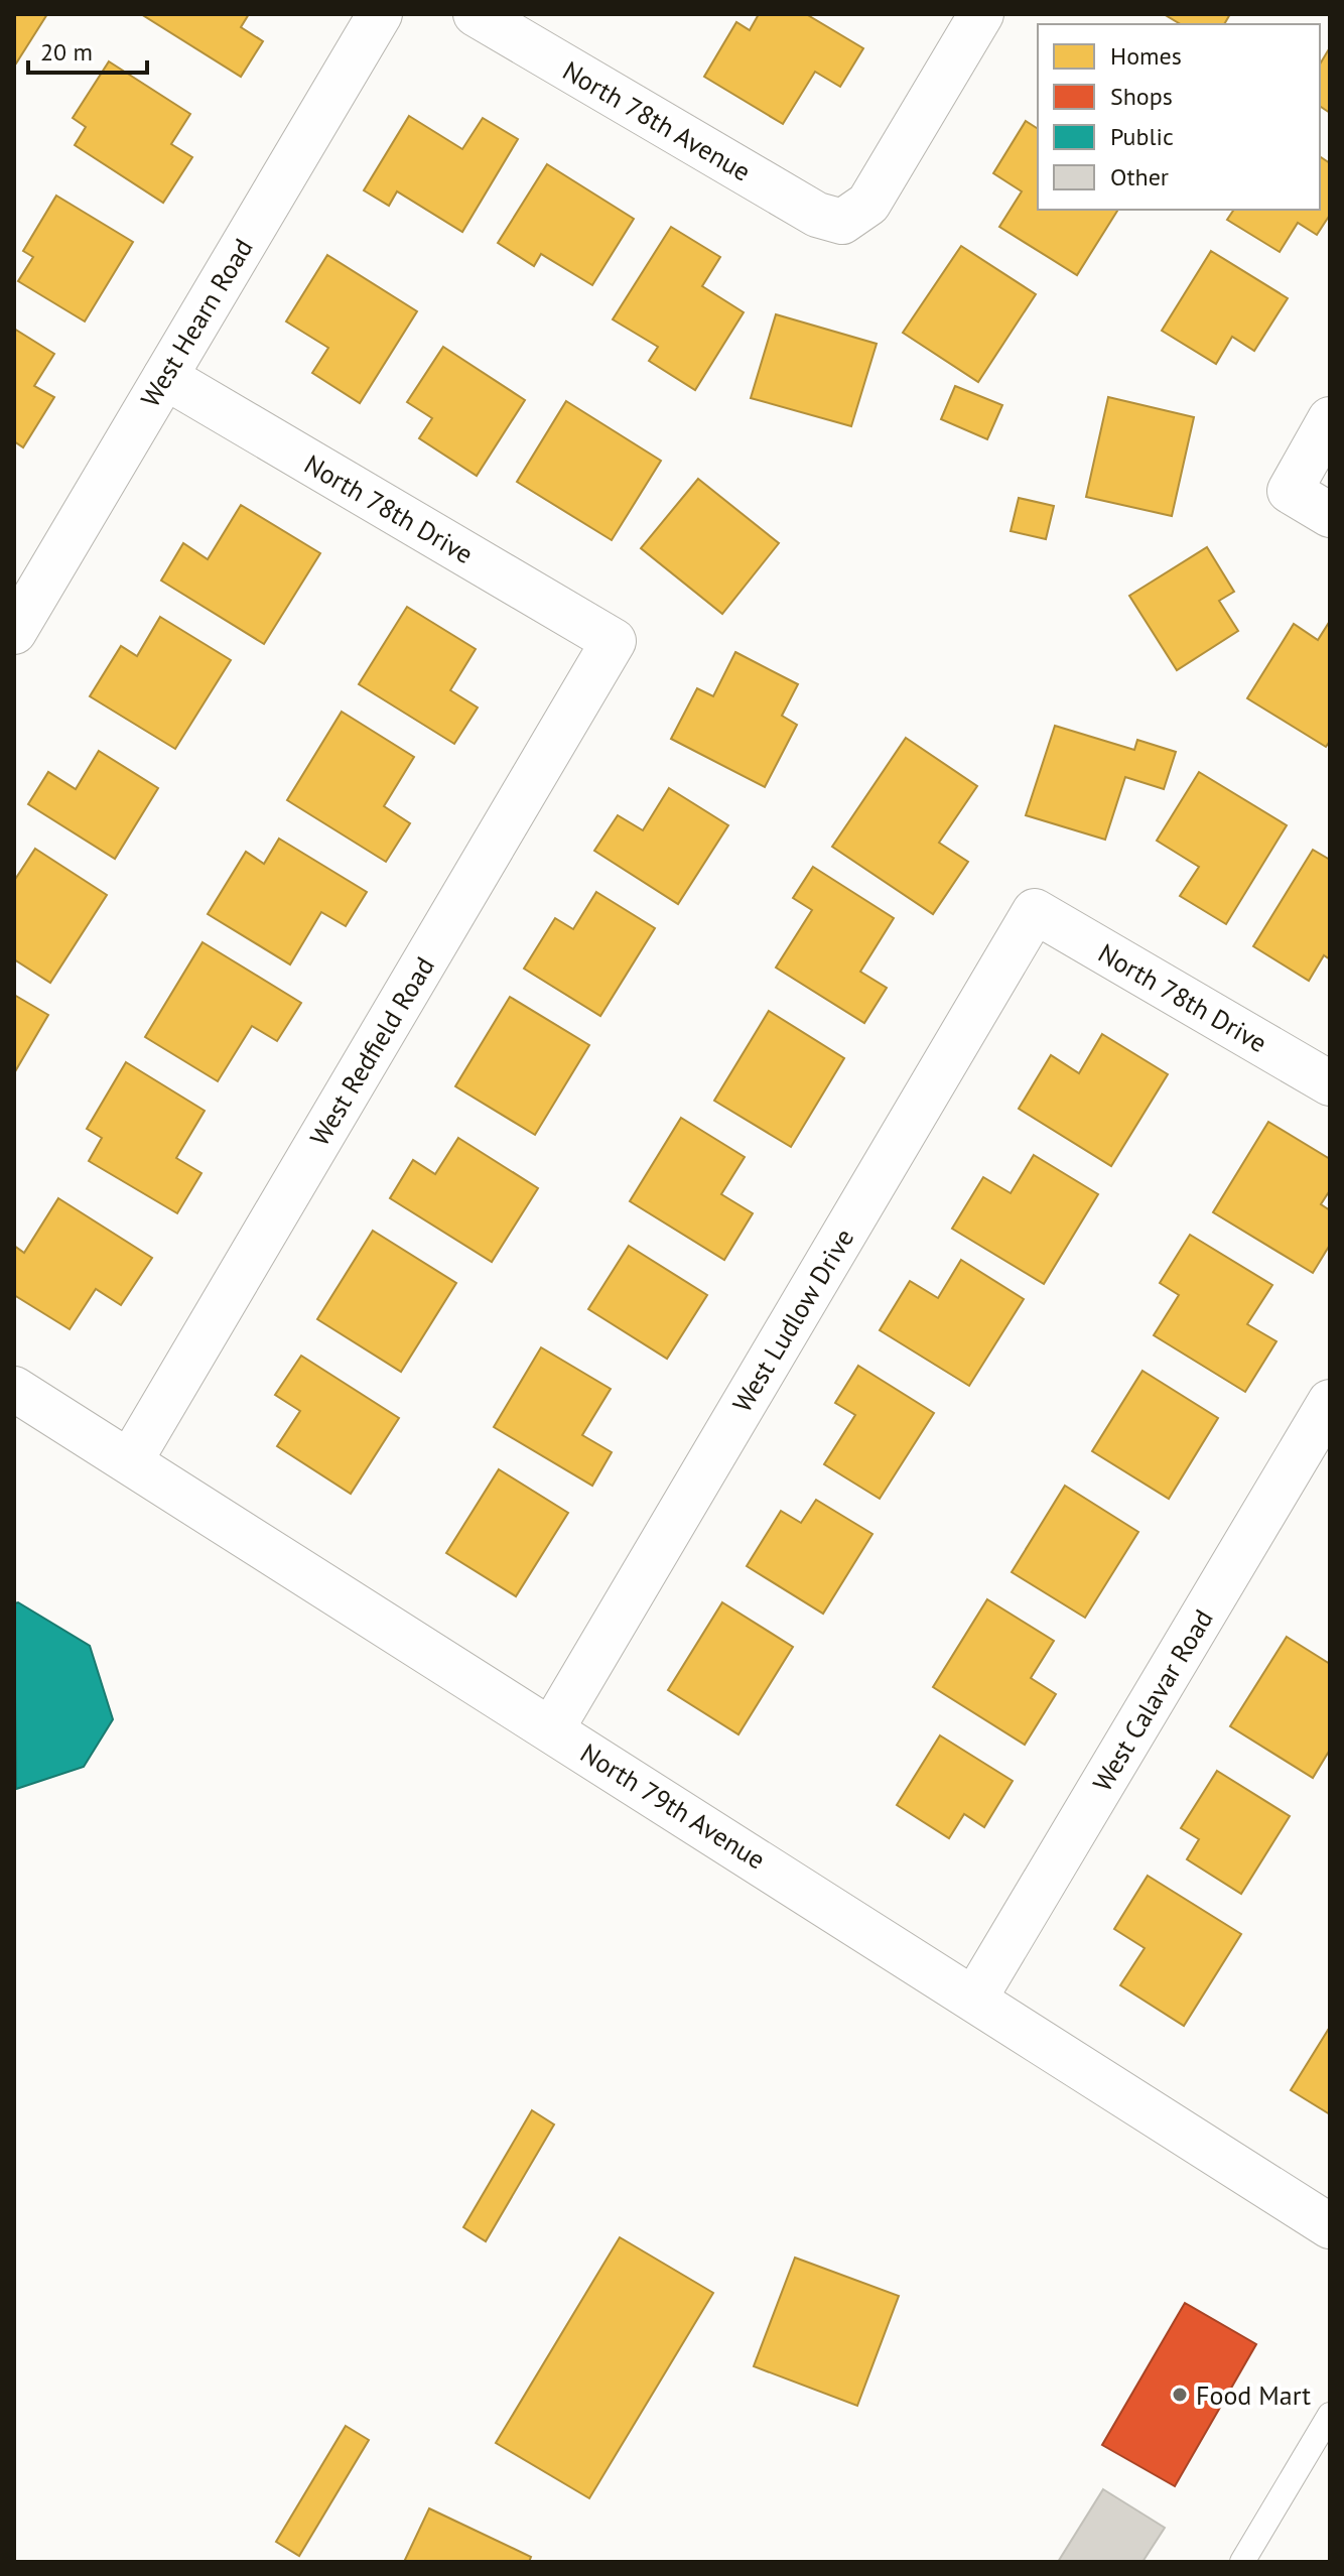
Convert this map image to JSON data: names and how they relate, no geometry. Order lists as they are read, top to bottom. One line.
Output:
{"streets":{"street":["North 78th Avenue","West Hearn Road","North 78th Drive","West Redfield Road","West Ludlow Drive","West Calavar Road","North 79th Avenue"]},"crossings":[["West Hearn Road","North 78th Drive"],["North 78th Drive","West Redfield Road"],["North 78th Drive","West Ludlow Drive"],["West Redfield Road","North 79th Avenue"],["West Ludlow Drive","North 79th Avenue"],["West Calavar Road","North 79th Avenue"]],"places":["Food Mart"],"legend":["Homes","Shops","Public","Other"],"scale_bar":"20 m"}
